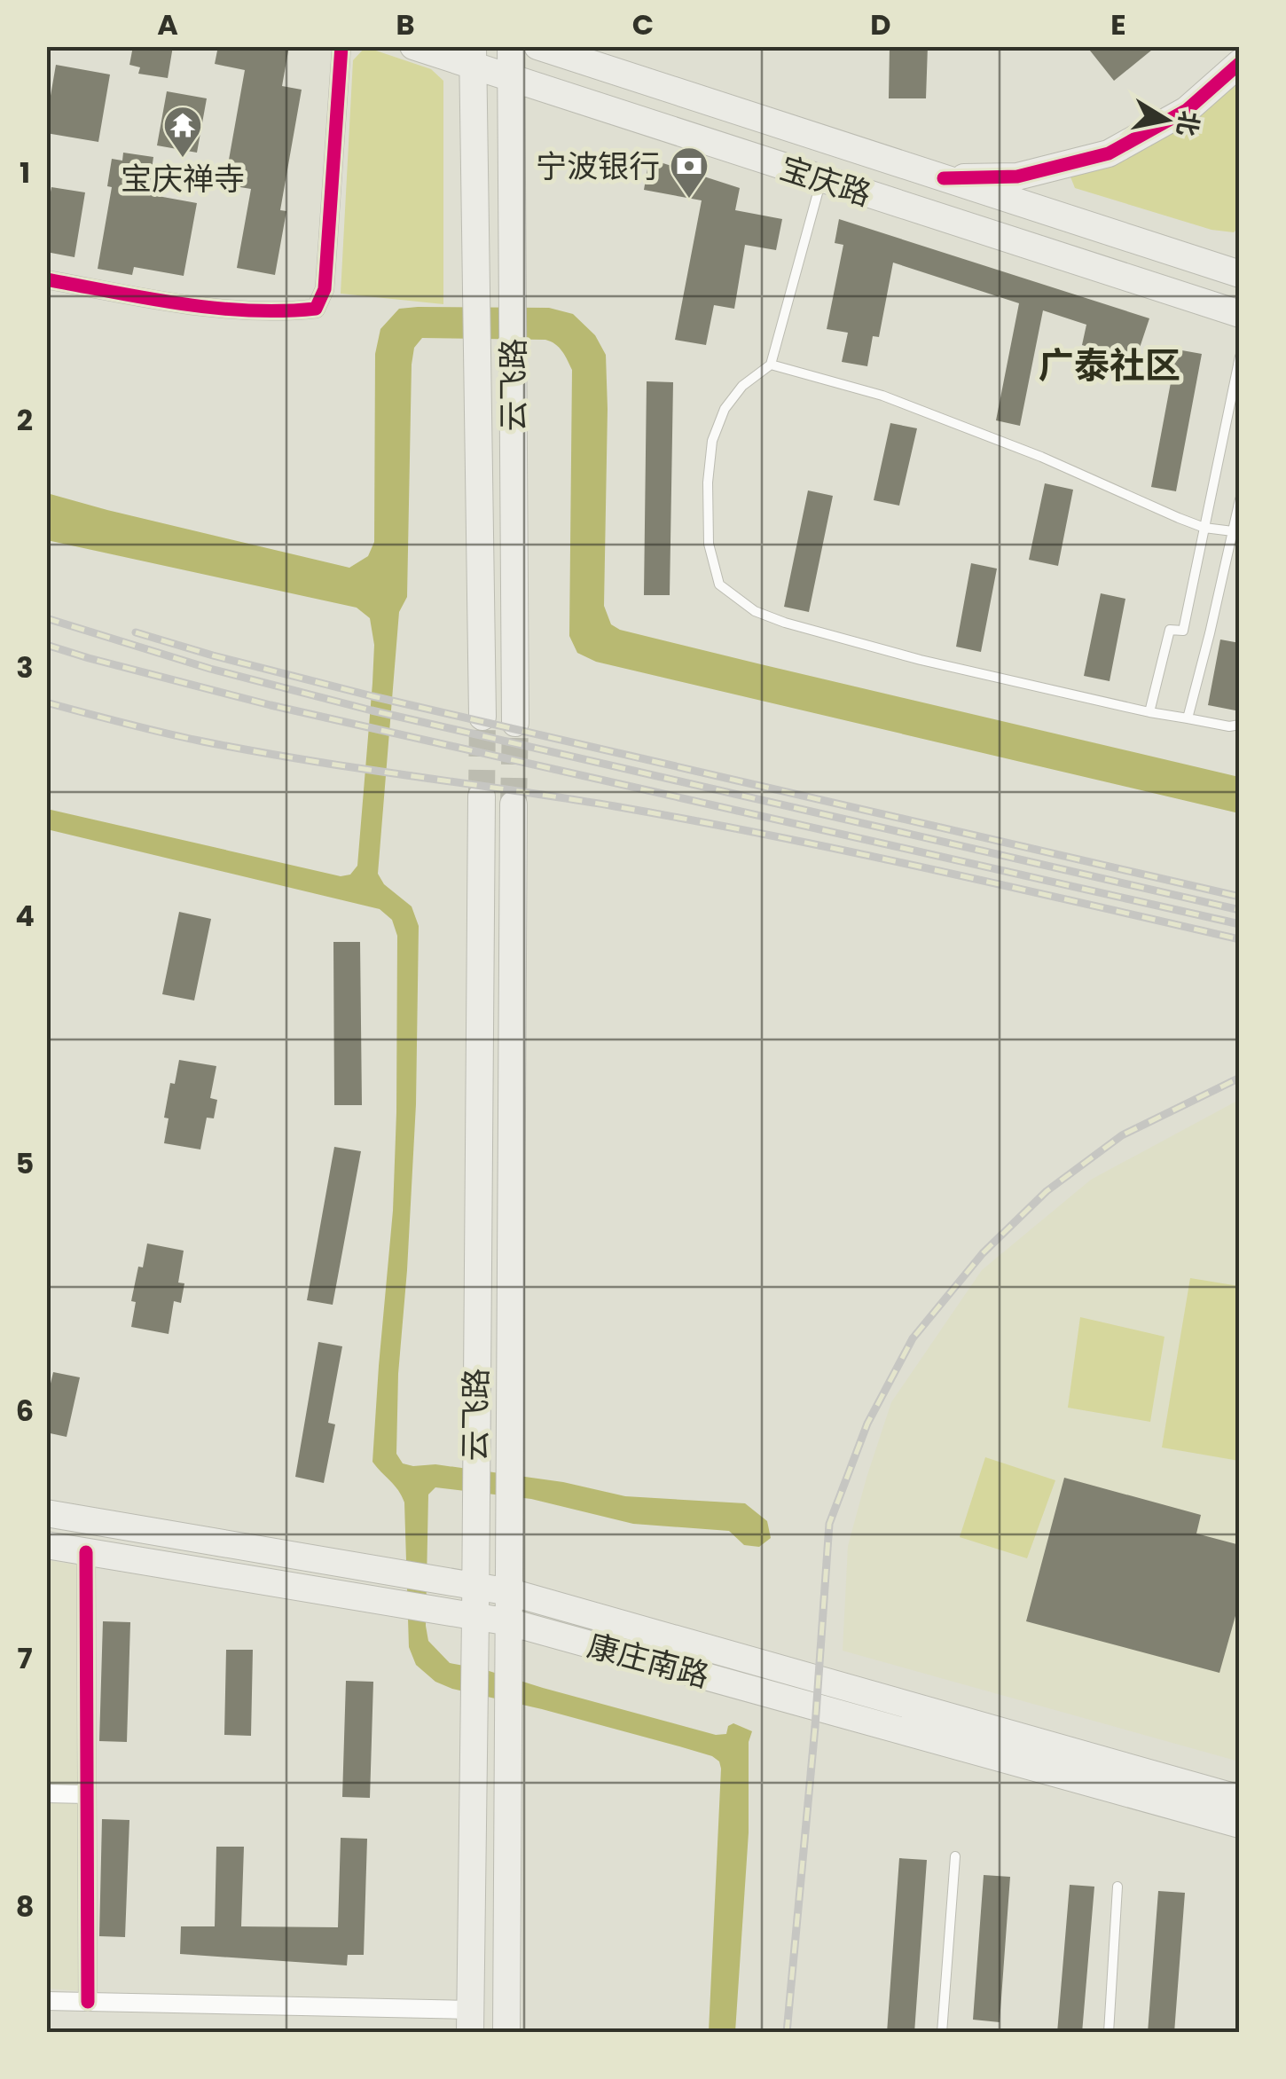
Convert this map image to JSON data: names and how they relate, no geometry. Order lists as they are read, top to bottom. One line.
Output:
{"streets":{"main road":["宝庆路","云飞路","康庄南路"]},"crossings":[["宝庆路","云飞路"],["云飞路","康庄南路"]],"districts":["广泰社区"],"places":{"temple":["宝庆禅寺"],"bank":["宁波银行"]},"north":"right","grid":{"columns":["A","B","C","D","E"],"rows":["1","2","3","4","5","6","7","8"]}}
